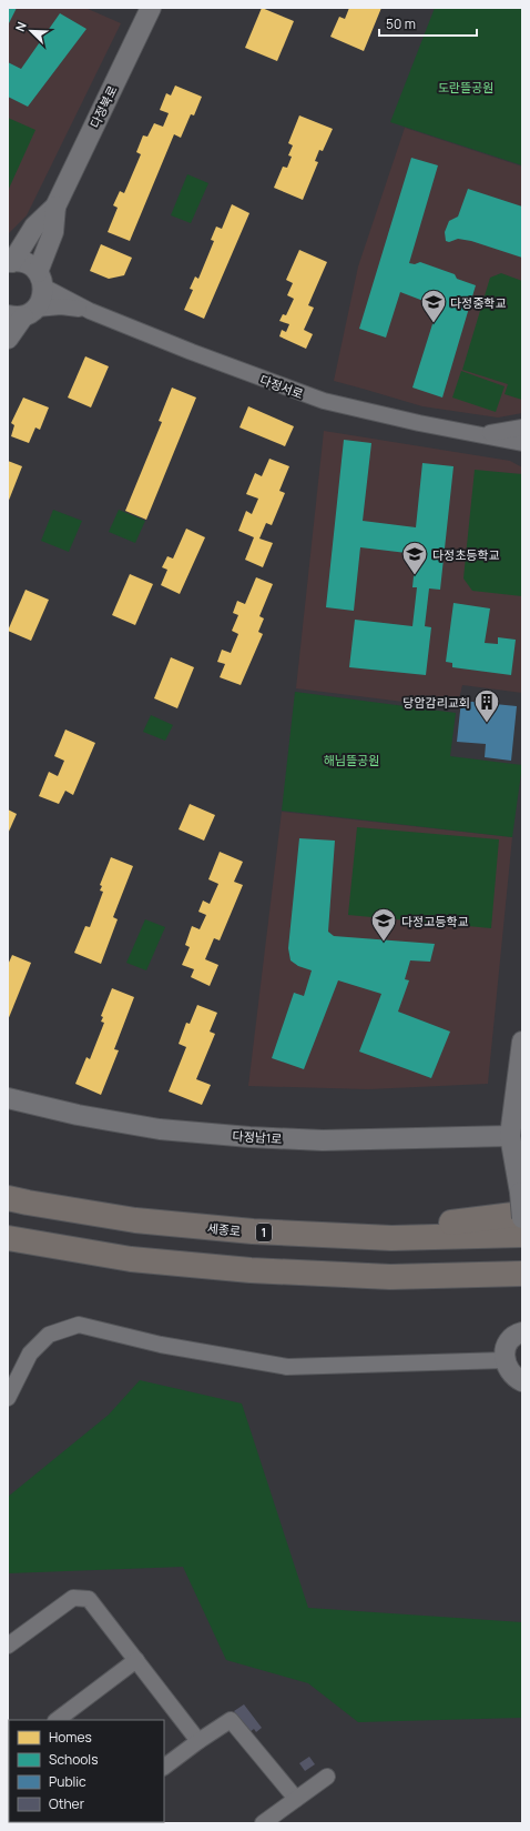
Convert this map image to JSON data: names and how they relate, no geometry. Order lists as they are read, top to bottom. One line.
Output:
{"streets":{"highway":["세종로","1"],"street":["다정북로","다정서로","다정남1로"]},"parks":["도란뜰공원","해님뜰공원"],"places":{"school or university":["다정중학교","다정초등학교","다정고등학교"],"building":["당암감리교회"]},"legend":["Homes","Schools","Public","Other"],"scale_bar":"50 m","north":"top left"}
